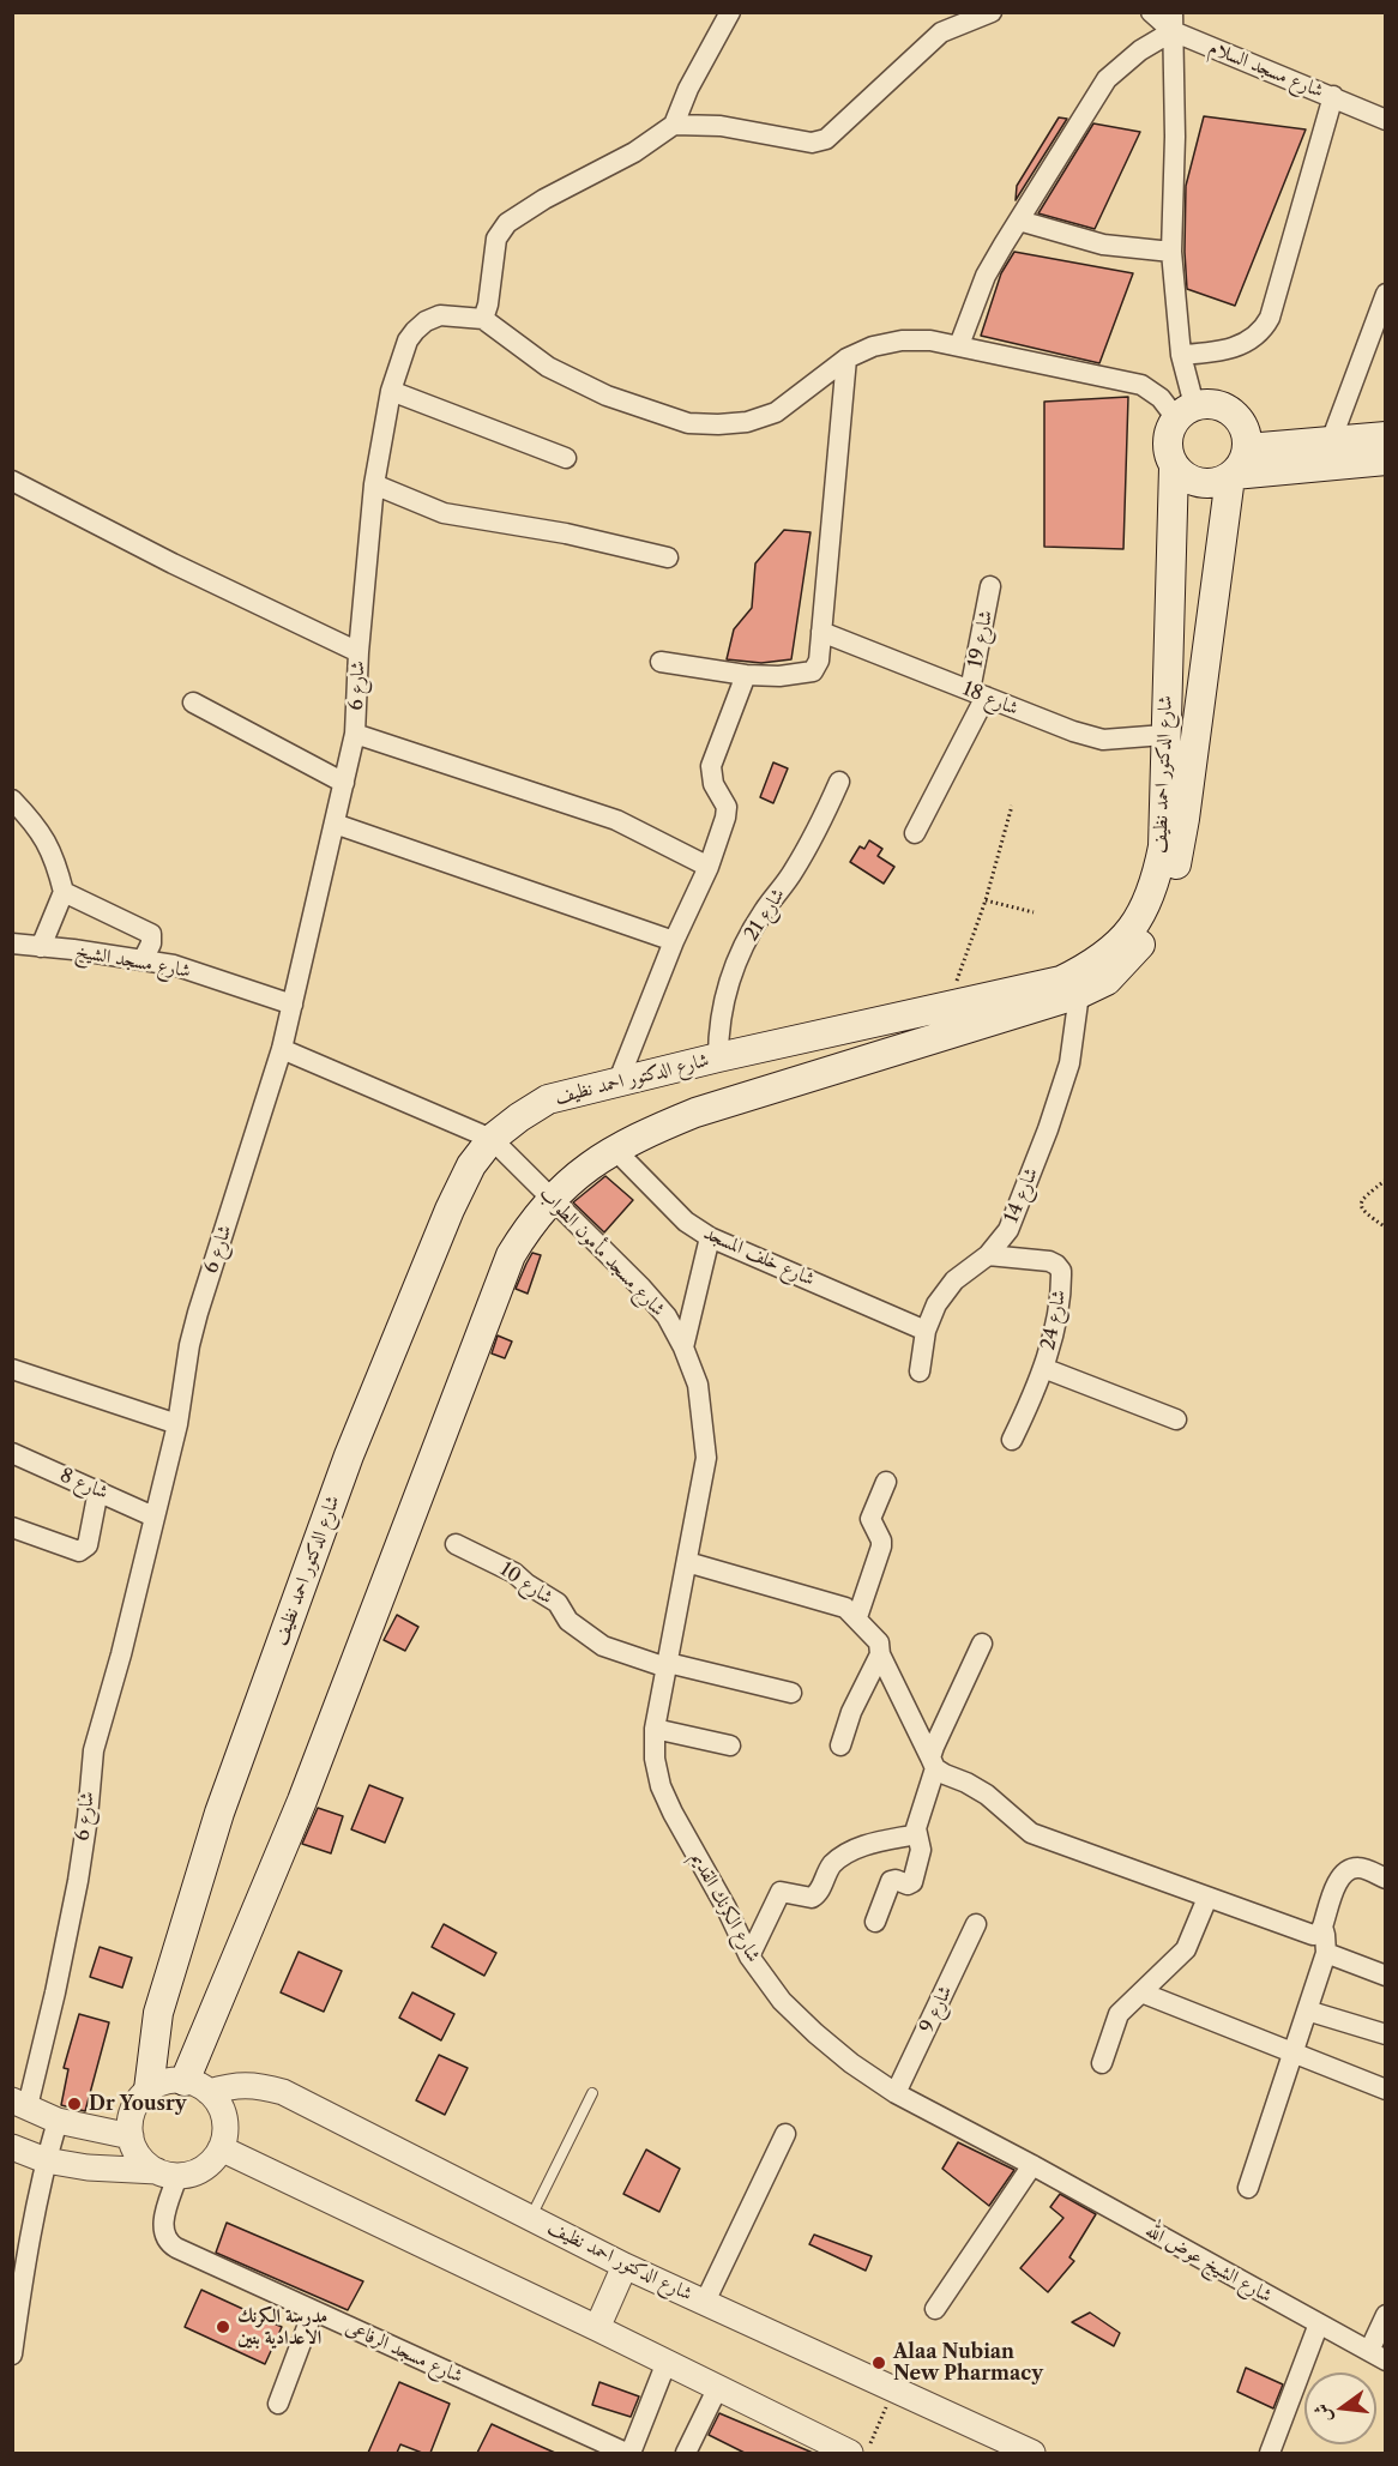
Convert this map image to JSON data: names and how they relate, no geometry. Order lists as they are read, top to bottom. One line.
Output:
{"streets":{"main road":["شارع الدكتور احمد نظيف"],"street":["شارع مسجد السلام","شارع 19","شارع 6","شارع 18","شارع 21","شارع مسجد الشيخ","شارع 14","شارع مسجد مأمون الطواب","شارع خلف المسجد","شارع 24","شارع 8","شارع 10","شارع الكرنك القديم","شارع 9","شارع الشيخ عوض الله","شارع مسجد الرفاعى"]},"crossings":[["شارع 19","شارع 18"],["شارع 6","شارع مسجد الشيخ"],["شارع 6","شارع مسجد مأمون الطواب"],["شارع 6","شارع 8"],["شارع 18","شارع الدكتور احمد نظيف"],["شارع الدكتور احمد نظيف","شارع 21"],["شارع الدكتور احمد نظيف","شارع 14"],["شارع الدكتور احمد نظيف","شارع مسجد مأمون الطواب"],["شارع الدكتور احمد نظيف","شارع خلف المسجد"],["شارع الدكتور احمد نظيف","شارع مسجد الرفاعى"],["شارع 14","شارع خلف المسجد"],["شارع 14","شارع 24"],["شارع مسجد مأمون الطواب","شارع 10"],["شارع مسجد مأمون الطواب","شارع الكرنك القديم"],["شارع الكرنك القديم","شارع 9"],["شارع الكرنك القديم","شارع الشيخ عوض الله"]],"places":["Dr Yousry","مدرسة الكرنك الاعدادية بنين","Alaa Nubian New Pharmacy"],"north":"left"}
